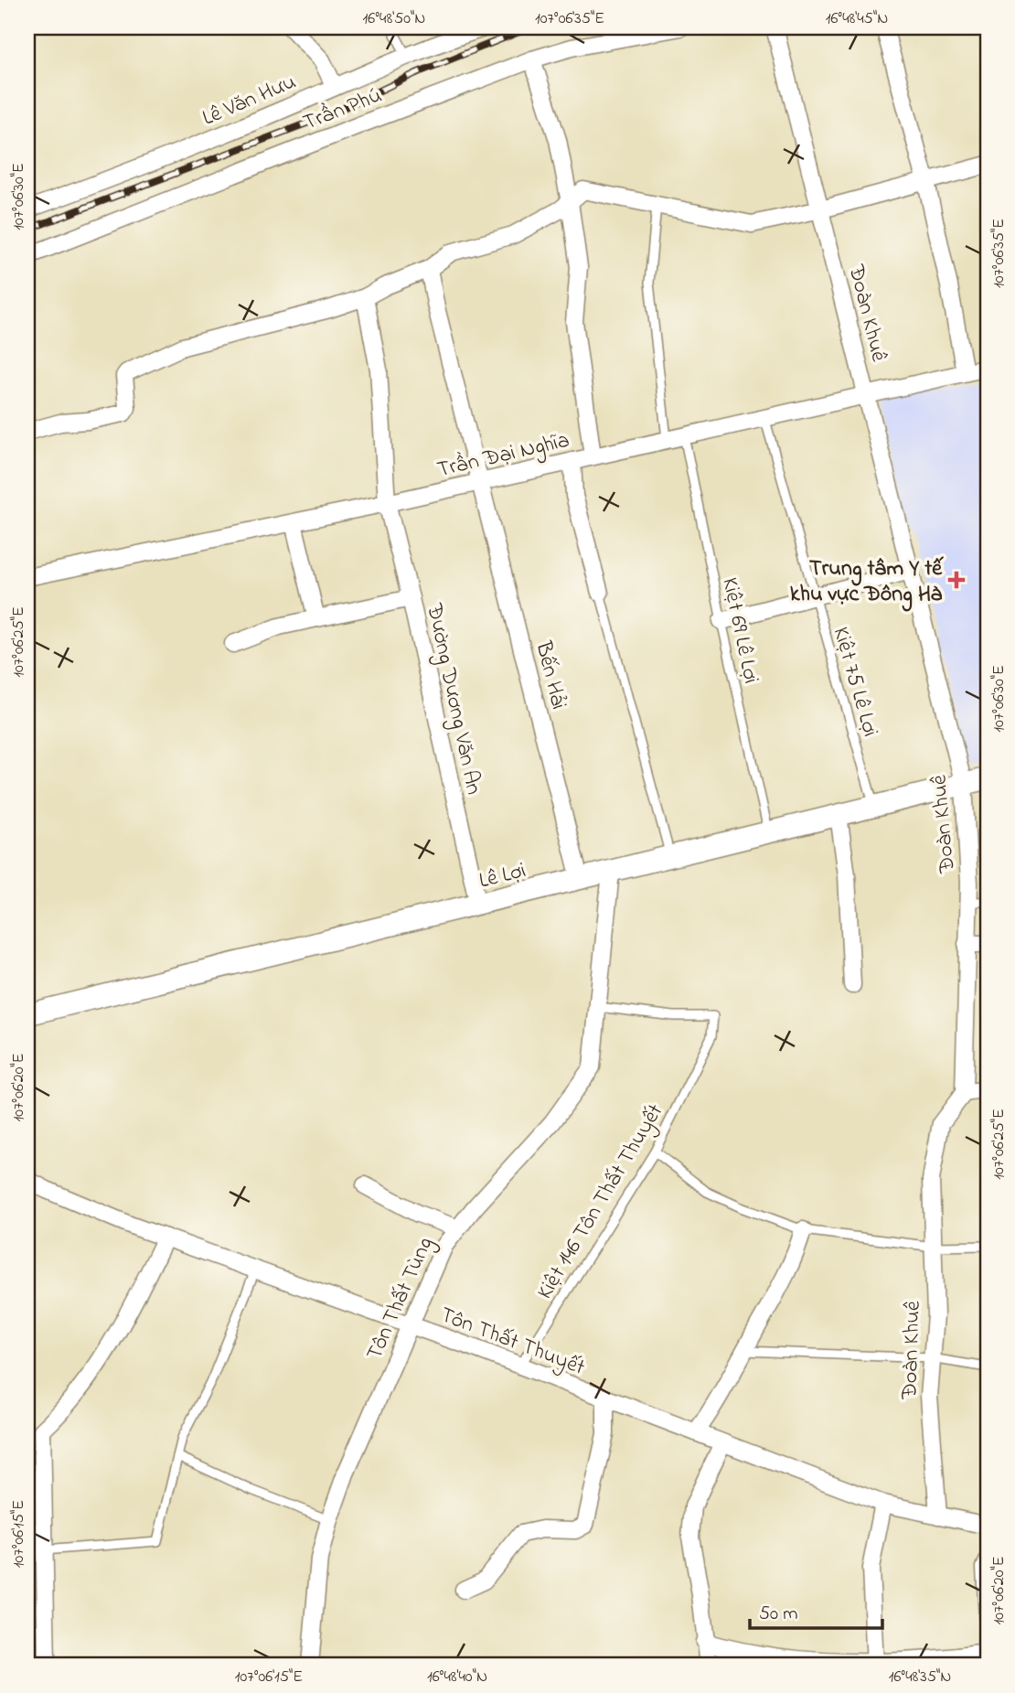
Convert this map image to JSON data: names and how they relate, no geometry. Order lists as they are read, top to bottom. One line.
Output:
{"streets":{"street":["Lê Văn Hưu","Trần Phú","Đoàn Khuê","Trần Đại Nghĩa","Bến Hải","Đường Dương Văn An","Lê Lợi","Tôn Thất Tùng","Tôn Thất Thuyết"],"lane":["Kiệt 69 Lê Lợi","Kiệt 75 Lê Lợi","Kiệt 146 Tôn Thất Thuyết"]},"crossings":[["Đoàn Khuê","Trần Đại Nghĩa"],["Đoàn Khuê","Lê Lợi"],["Đoàn Khuê","Tôn Thất Thuyết"],["Trần Đại Nghĩa","Kiệt 69 Lê Lợi"],["Trần Đại Nghĩa","Bến Hải"],["Trần Đại Nghĩa","Kiệt 75 Lê Lợi"],["Trần Đại Nghĩa","Đường Dương Văn An"],["Kiệt 69 Lê Lợi","Lê Lợi"],["Bến Hải","Lê Lợi"],["Kiệt 75 Lê Lợi","Lê Lợi"],["Đường Dương Văn An","Lê Lợi"],["Lê Lợi","Tôn Thất Tùng"],["Kiệt 146 Tôn Thất Thuyết","Tôn Thất Tùng"],["Kiệt 146 Tôn Thất Thuyết","Tôn Thất Thuyết"],["Tôn Thất Tùng","Tôn Thất Thuyết"]],"places":{"health":["Trung tâm Y tế khu vực Đông Hà"]},"scale_bar":"50 m","coordinates":["16°48'50\"N","107°06'35\"E","16°48'45\"N","107°06'30\"E","107°06'25\"E","107°06'20\"E","107°06'15\"E","16°48'40\"N","16°48'35\"N"]}
